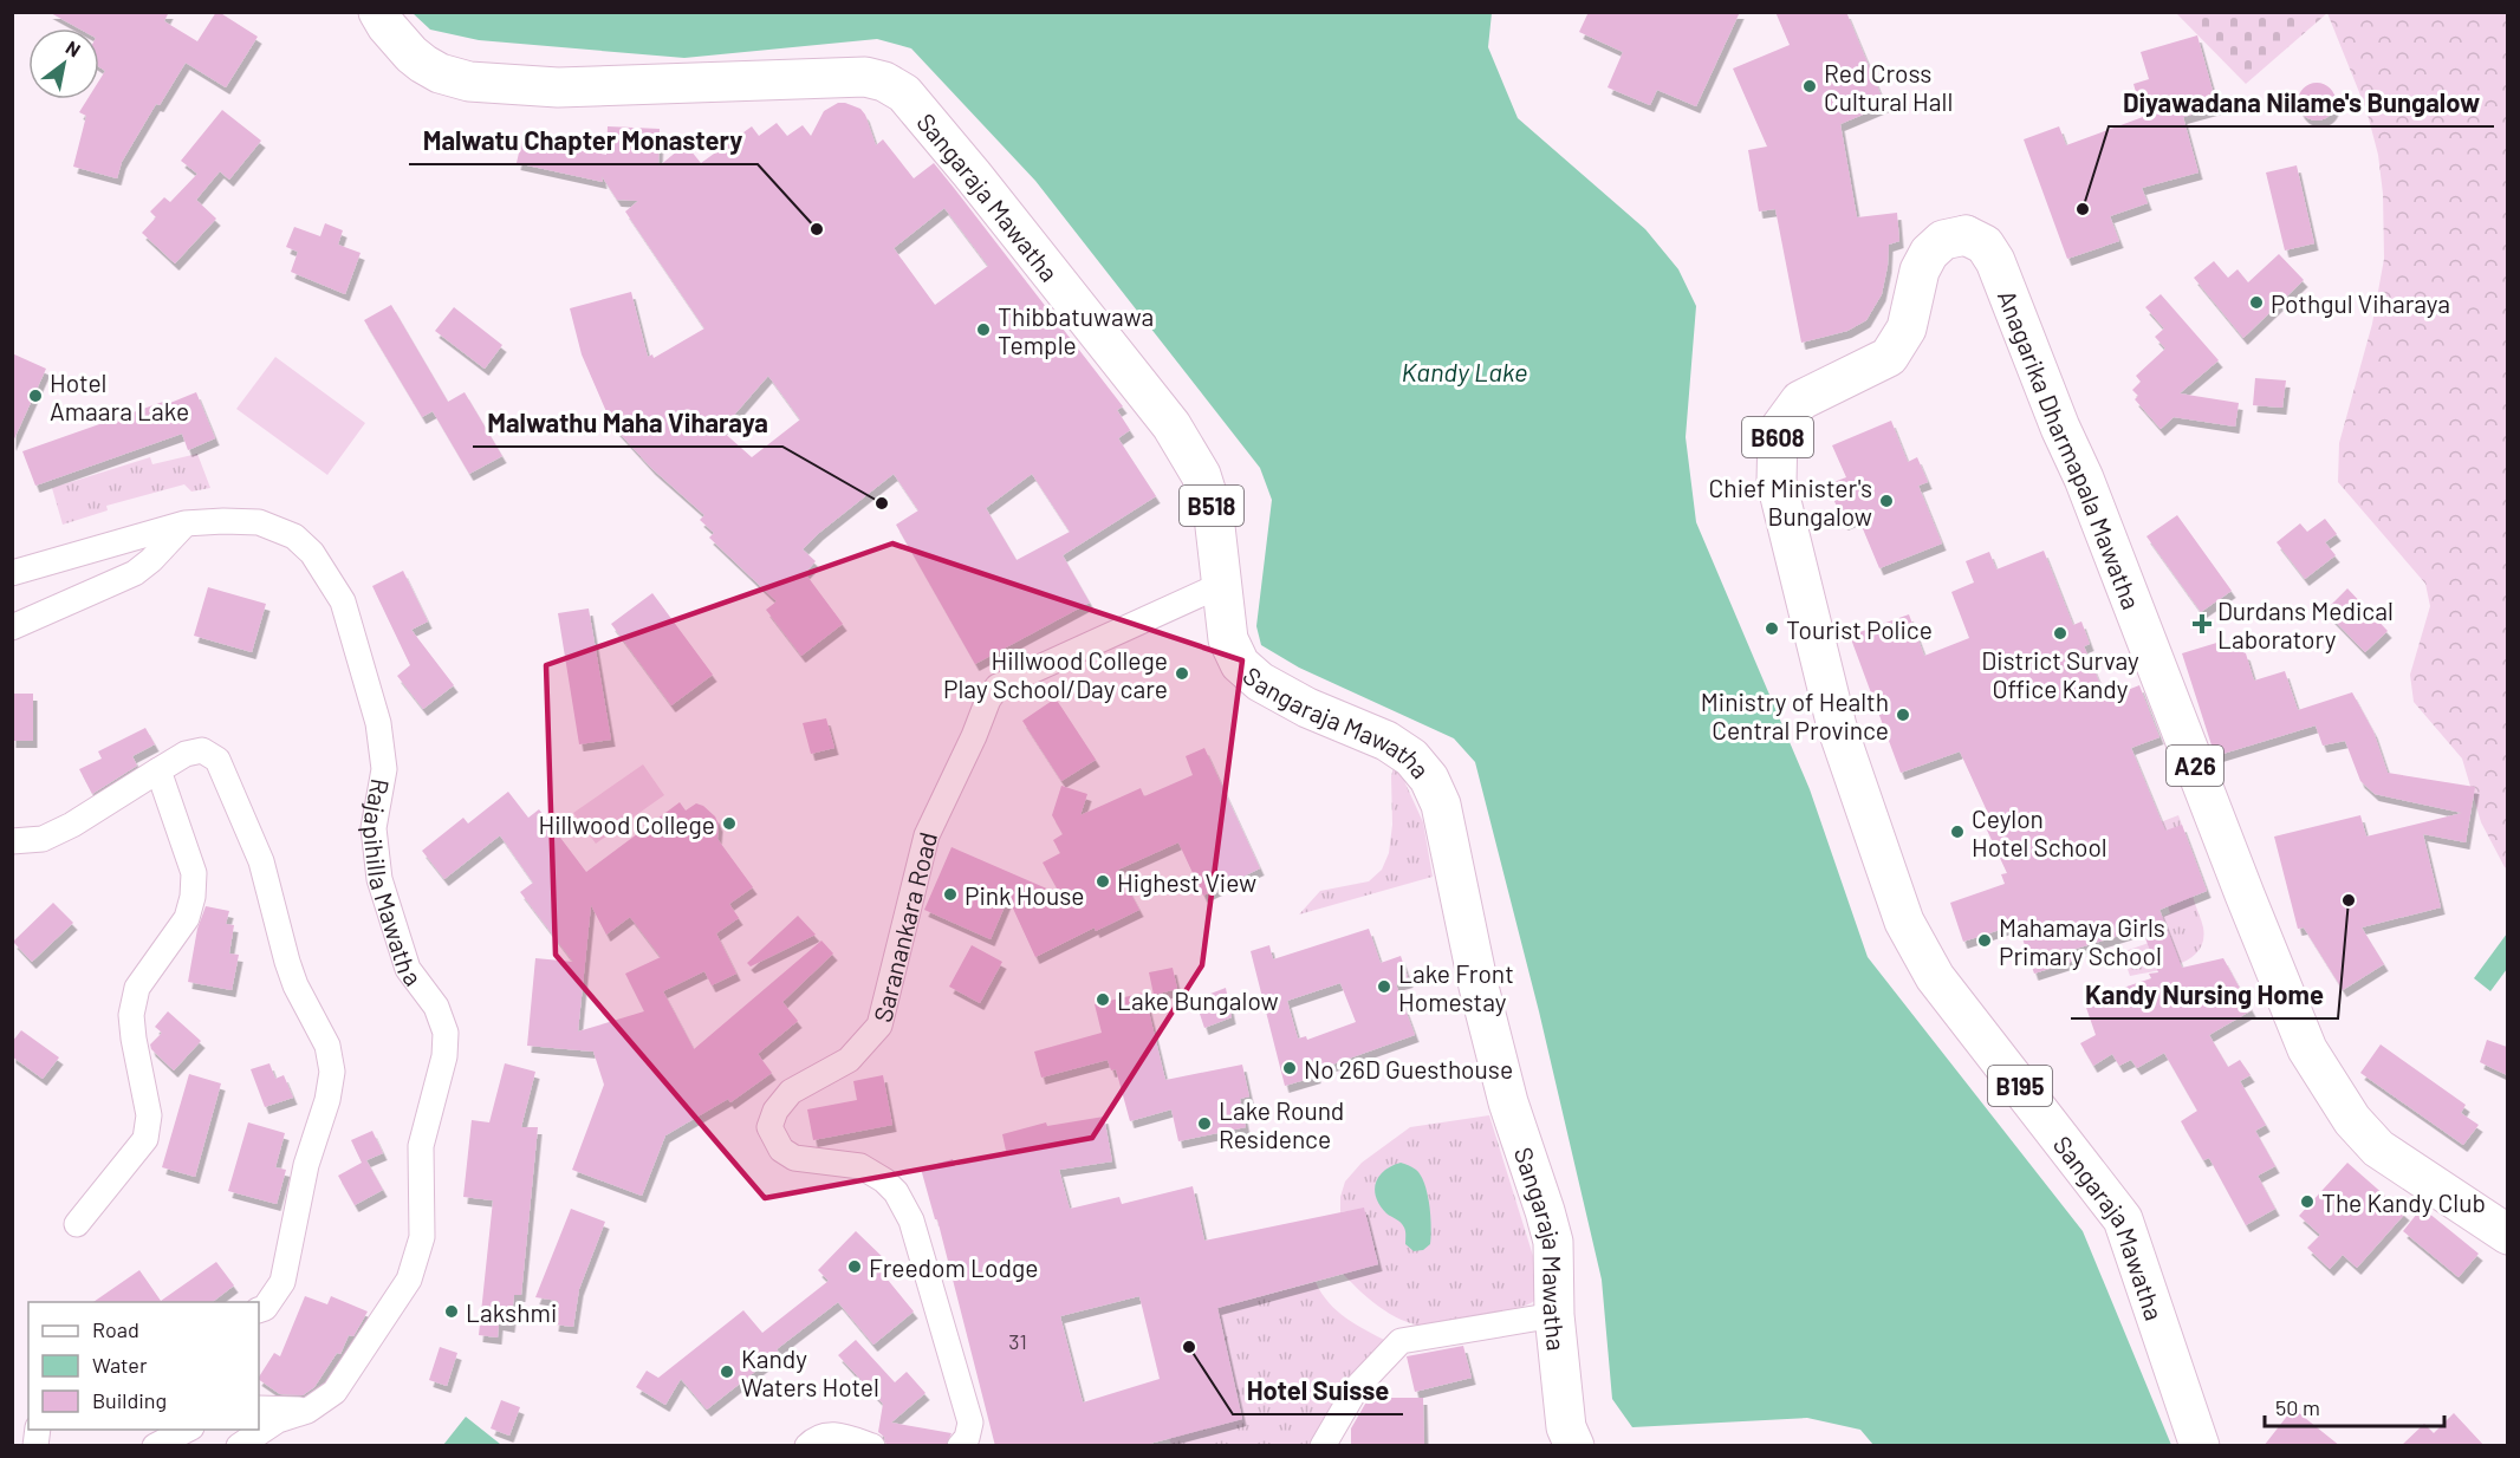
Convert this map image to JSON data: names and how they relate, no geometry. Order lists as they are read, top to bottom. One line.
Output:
{"streets":{"main road":["Sangaraja Mawatha","B608","Anagarika Dharmapala Mawatha","B518","A26","B195"],"street":["Rajapihilla Mawatha","Saranankara Road"]},"crossings":[["Sangaraja Mawatha","B608"],["Sangaraja Mawatha","Saranankara Road"],["B608","Anagarika Dharmapala Mawatha"]],"water":["Kandy Lake"],"places":{"other":["Red Cross Cultural Hall","Diyawadana Nilame's Bungalow","Malwatu Chapter Monastery","Pothgul Viharaya","Thibbatuwawa Temple","Hotel Amaara Lake","Chief Minister's Bungalow","Malwathu Maha Viharaya","Tourist Police","District Survay Office Kandy","Hillwood College Play School/Day care","Ministry of Health Central Province","Hillwood College","Ceylon Hotel School","Highest View","Pink House","Kandy Nursing Home","Mahamaya Girls Primary School","Lake Front Homestay","Lake Bungalow","No 26D Guesthouse","Lake Round Residence","The Kandy Club","Freedom Lodge","Lakshmi","Hotel Suisse","Kandy Waters Hotel"],"health":["Durdans Medical Laboratory"]},"house_numbers":["31"],"legend":["Road","Water","Building"],"scale_bar":"50 m","north":"top right"}
